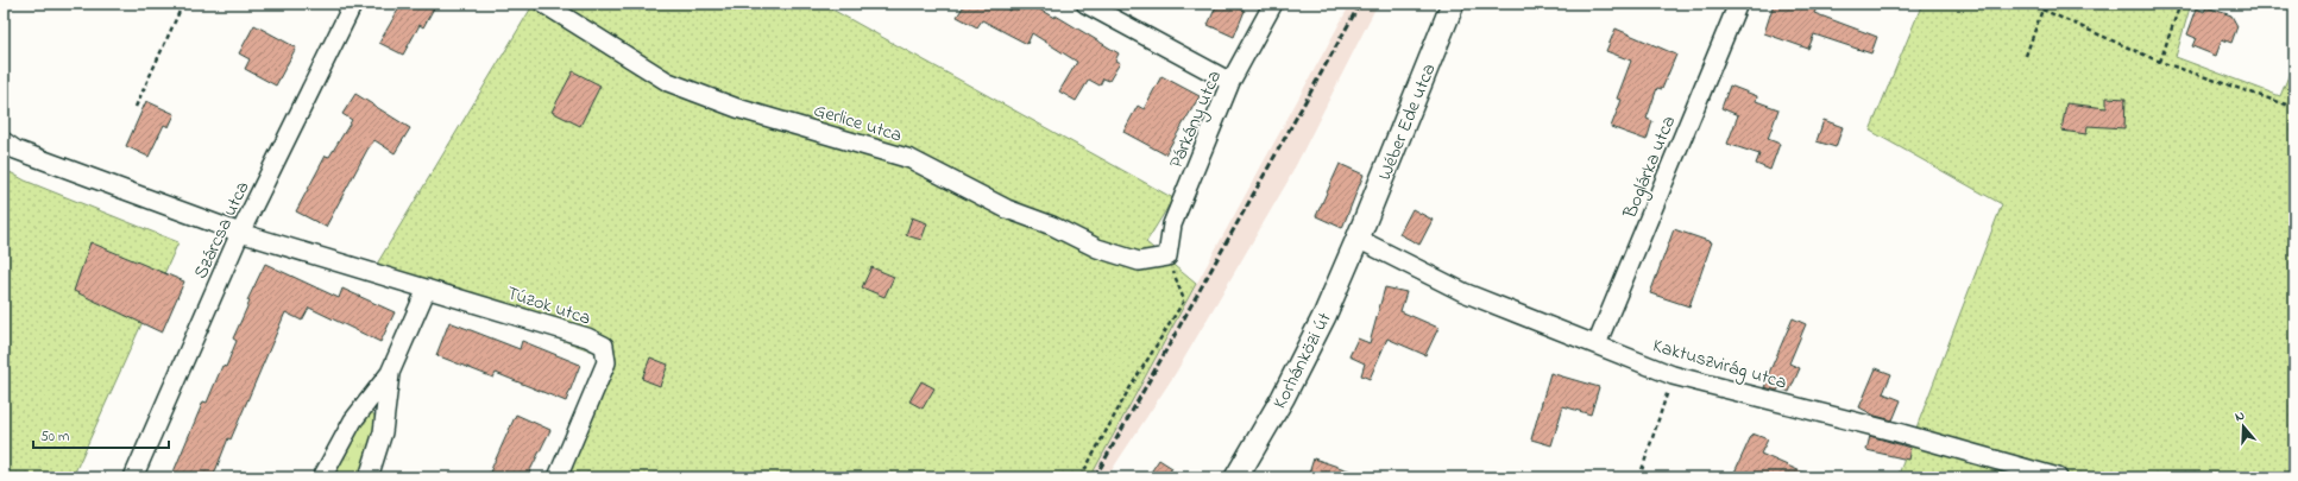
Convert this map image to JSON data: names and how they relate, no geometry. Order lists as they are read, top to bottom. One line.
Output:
{"streets":{"street":["Párkány utca","Gerlice utca","Wéber Ede utca","Boglárka utca","Szárcsa utca","Túzok utca","Korhánközi út","Kaktuszvirág utca"]},"crossings":[["Párkány utca","Gerlice utca"],["Wéber Ede utca","Korhánközi út"],["Wéber Ede utca","Kaktuszvirág utca"],["Boglárka utca","Kaktuszvirág utca"],["Szárcsa utca","Túzok utca"],["Korhánközi út","Kaktuszvirág utca"]],"scale_bar":"50 m","north":"top"}
